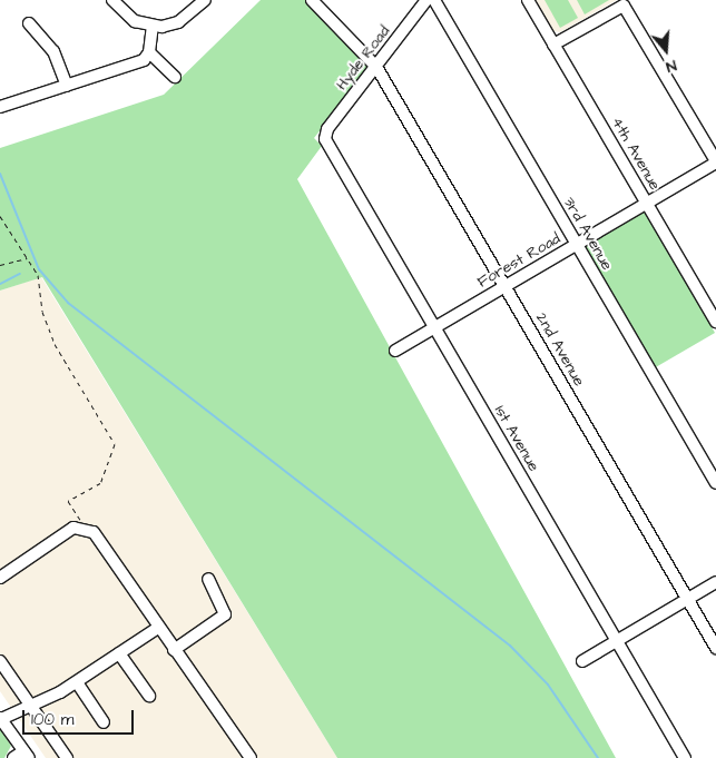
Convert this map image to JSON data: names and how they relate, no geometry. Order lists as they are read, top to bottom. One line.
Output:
{"streets":{"street":["Hyde Road","4th Avenue","3rd Avenue","Forest Road","2nd Avenue","1st Avenue"]},"crossings":[["Hyde Road","2nd Avenue"],["Hyde Road","1st Avenue"],["4th Avenue","Forest Road"],["3rd Avenue","Forest Road"],["Forest Road","2nd Avenue"],["Forest Road","1st Avenue"]],"scale_bar":"100 m","north":"bottom"}
